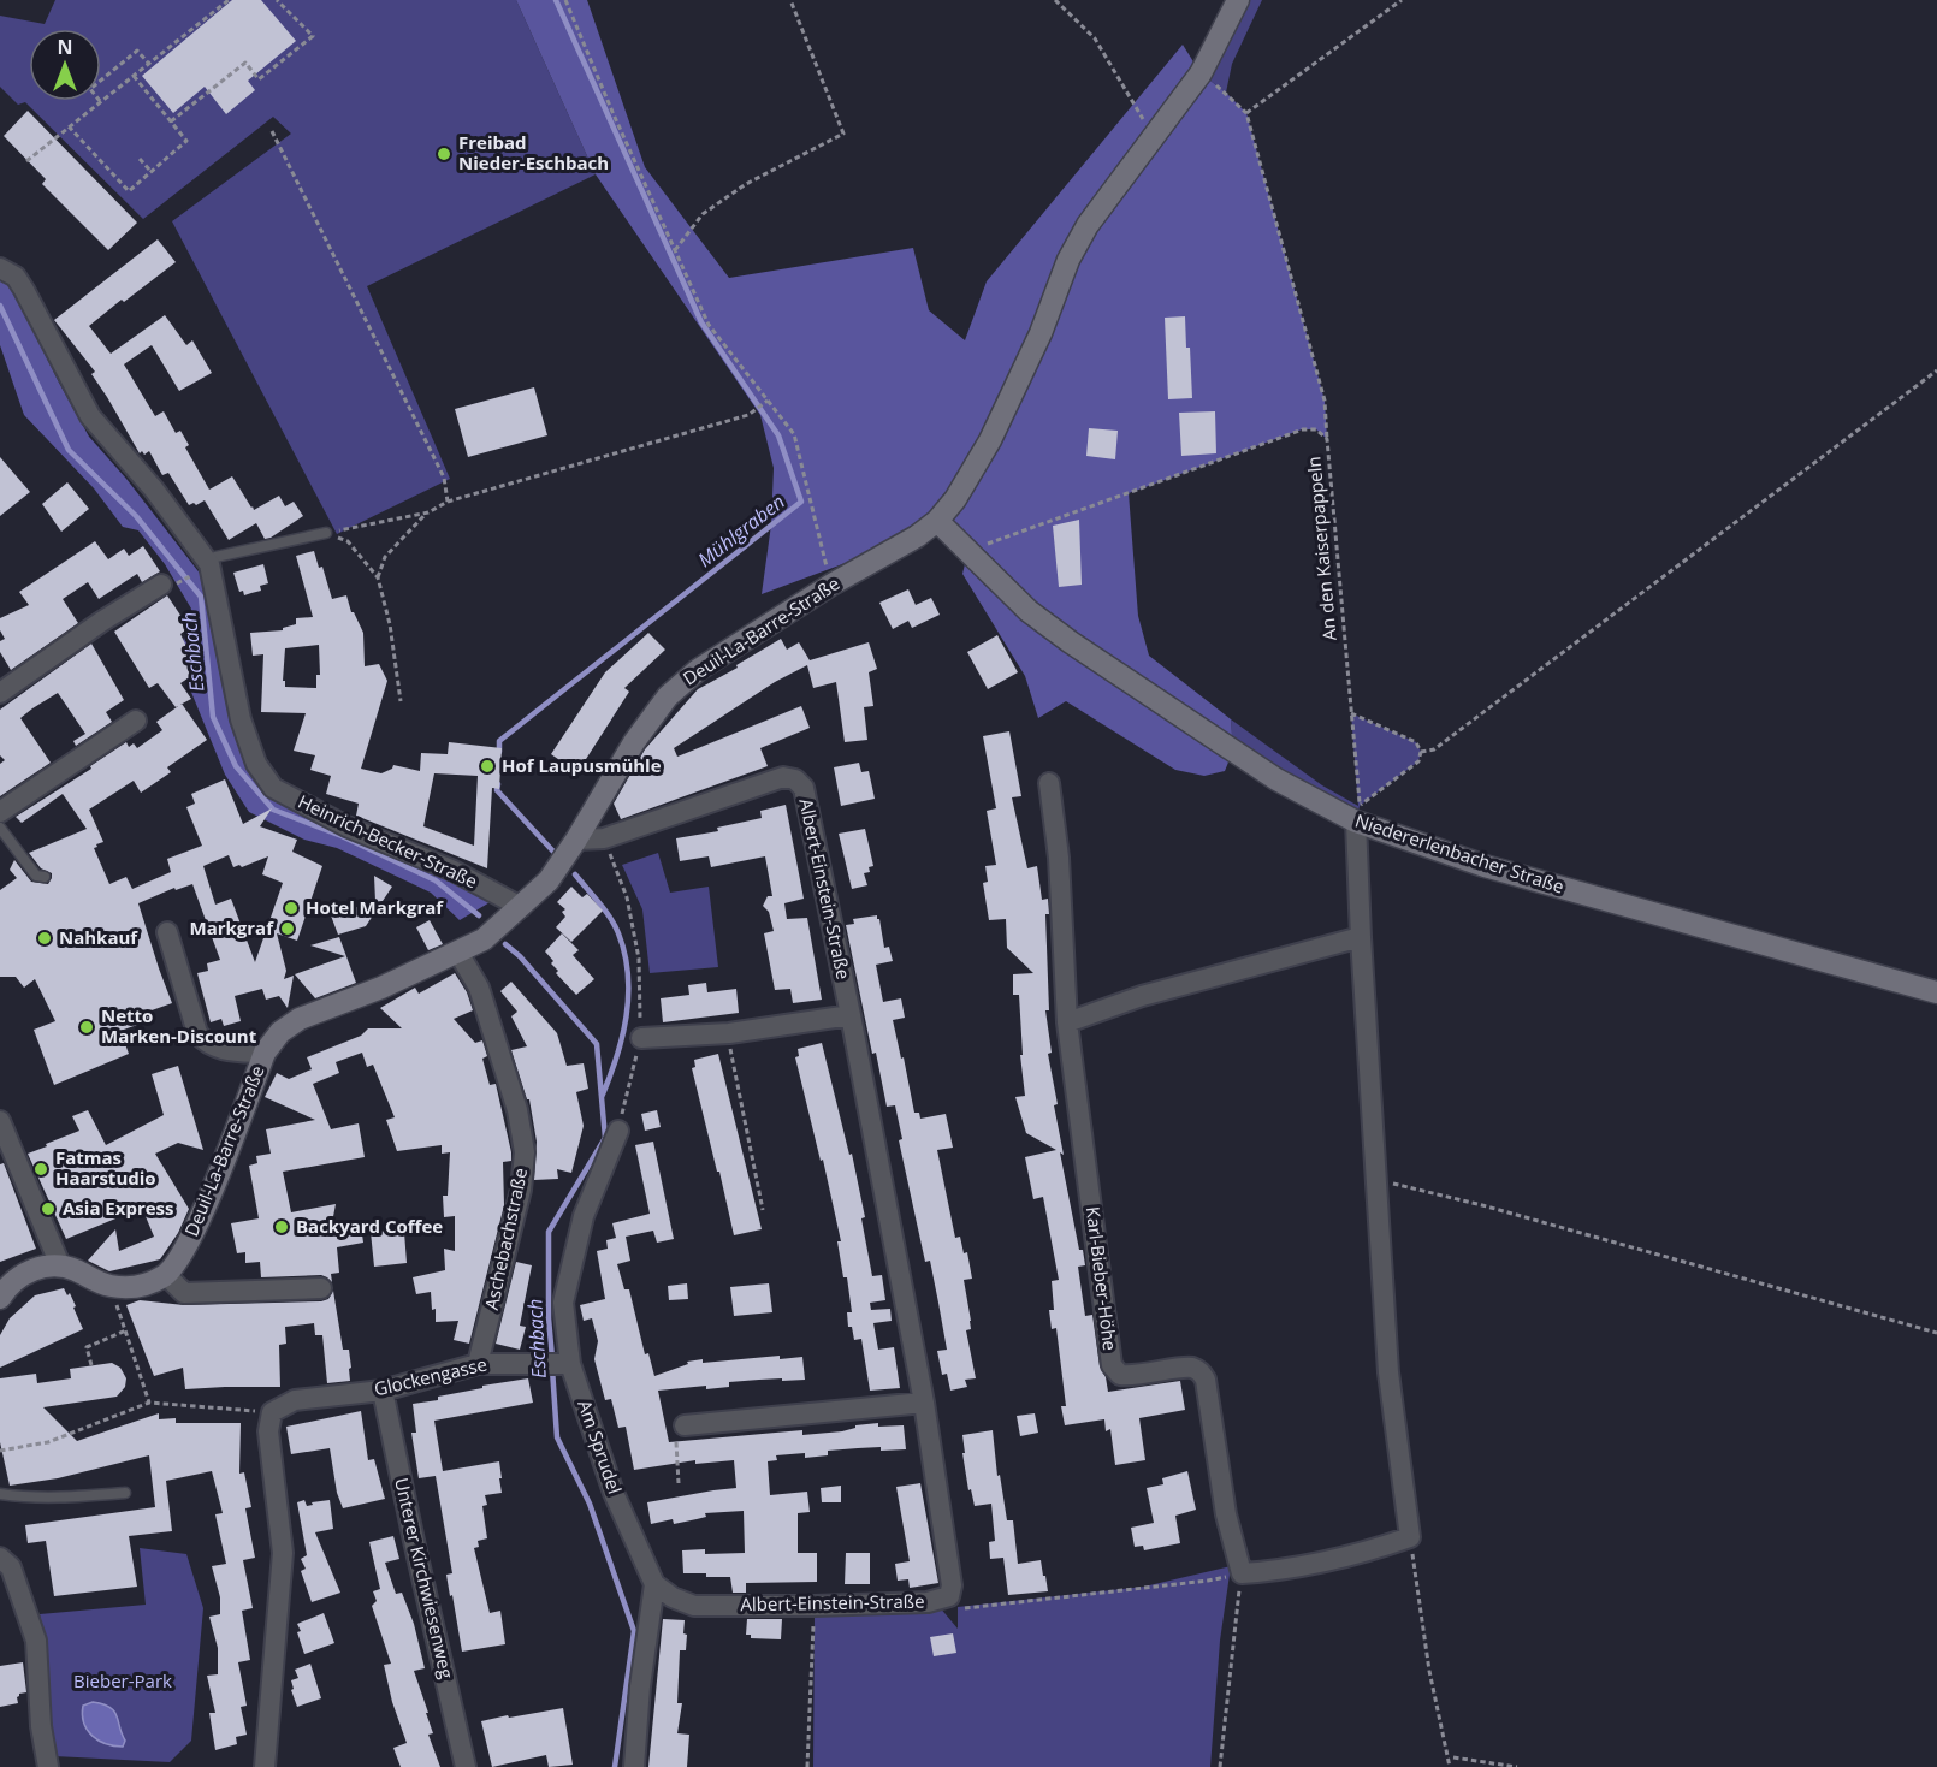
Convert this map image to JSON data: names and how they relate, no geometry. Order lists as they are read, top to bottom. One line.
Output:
{"streets":{"street":["Deuil-La-Barre-Straße","Heinrich-Becker-Straße","Niedererlenbacher Straße","Albert-Einstein-Straße","Aschebachstraße","Karl-Bieber-Höhe","Glockengasse","Am Sprudel","Unterer Kirchwiesenweg"],"path":["An den Kaiserpappeln"]},"crossings":[["An den Kaiserpappeln","Niedererlenbacher Straße"],["Deuil-La-Barre-Straße","Heinrich-Becker-Straße"],["Deuil-La-Barre-Straße","Niedererlenbacher Straße"],["Deuil-La-Barre-Straße","Albert-Einstein-Straße"],["Deuil-La-Barre-Straße","Aschebachstraße"],["Albert-Einstein-Straße","Am Sprudel"],["Aschebachstraße","Glockengasse"],["Glockengasse","Am Sprudel"],["Glockengasse","Unterer Kirchwiesenweg"]],"water":["Mühlgraben","Eschbach"],"parks":["Bieber-Park"],"places":["Freibad Nieder-Eschbach","Hof Laupusmühle","Hotel Markgraf","Markgraf","Nahkauf","Netto Marken-Discount","Fatmas Haarstudio","Asia Express","Backyard Coffee"],"north":"top"}
